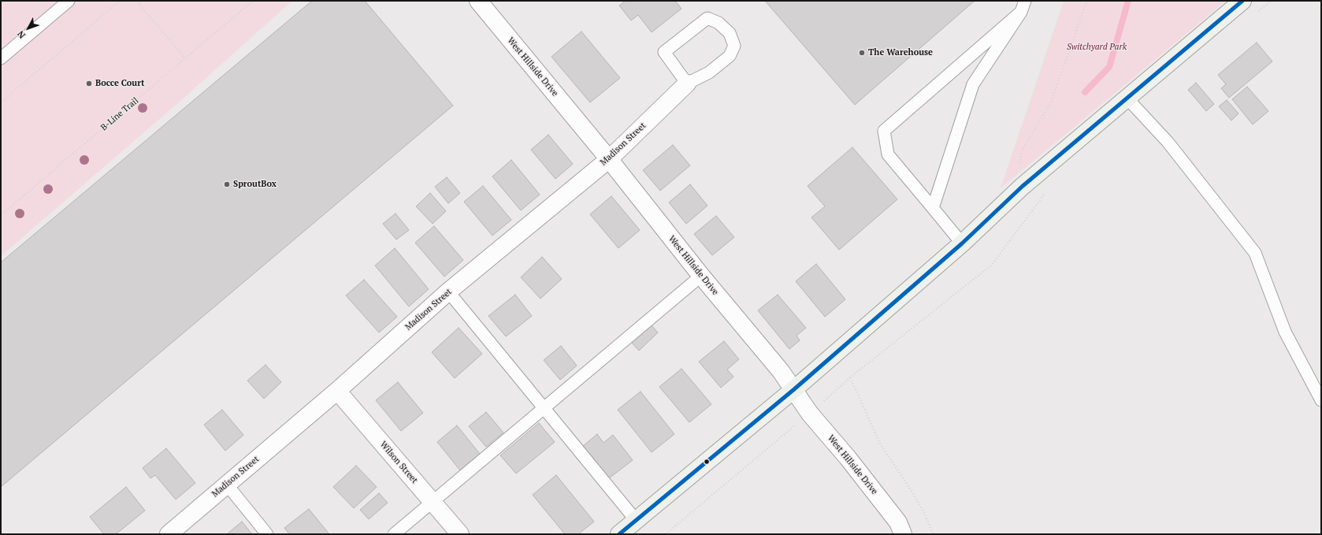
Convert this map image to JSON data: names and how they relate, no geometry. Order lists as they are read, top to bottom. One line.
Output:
{"streets":{"street":["West Hillside Drive","Madison Street","Wilson Street"],"path":["B-Line Trail"]},"crossings":[["West Hillside Drive","Madison Street"],["Madison Street","Wilson Street"]],"parks":["Switchyard Park"],"places":["The Warehouse","Bocce Court","SproutBox"],"north":"bottom left"}
